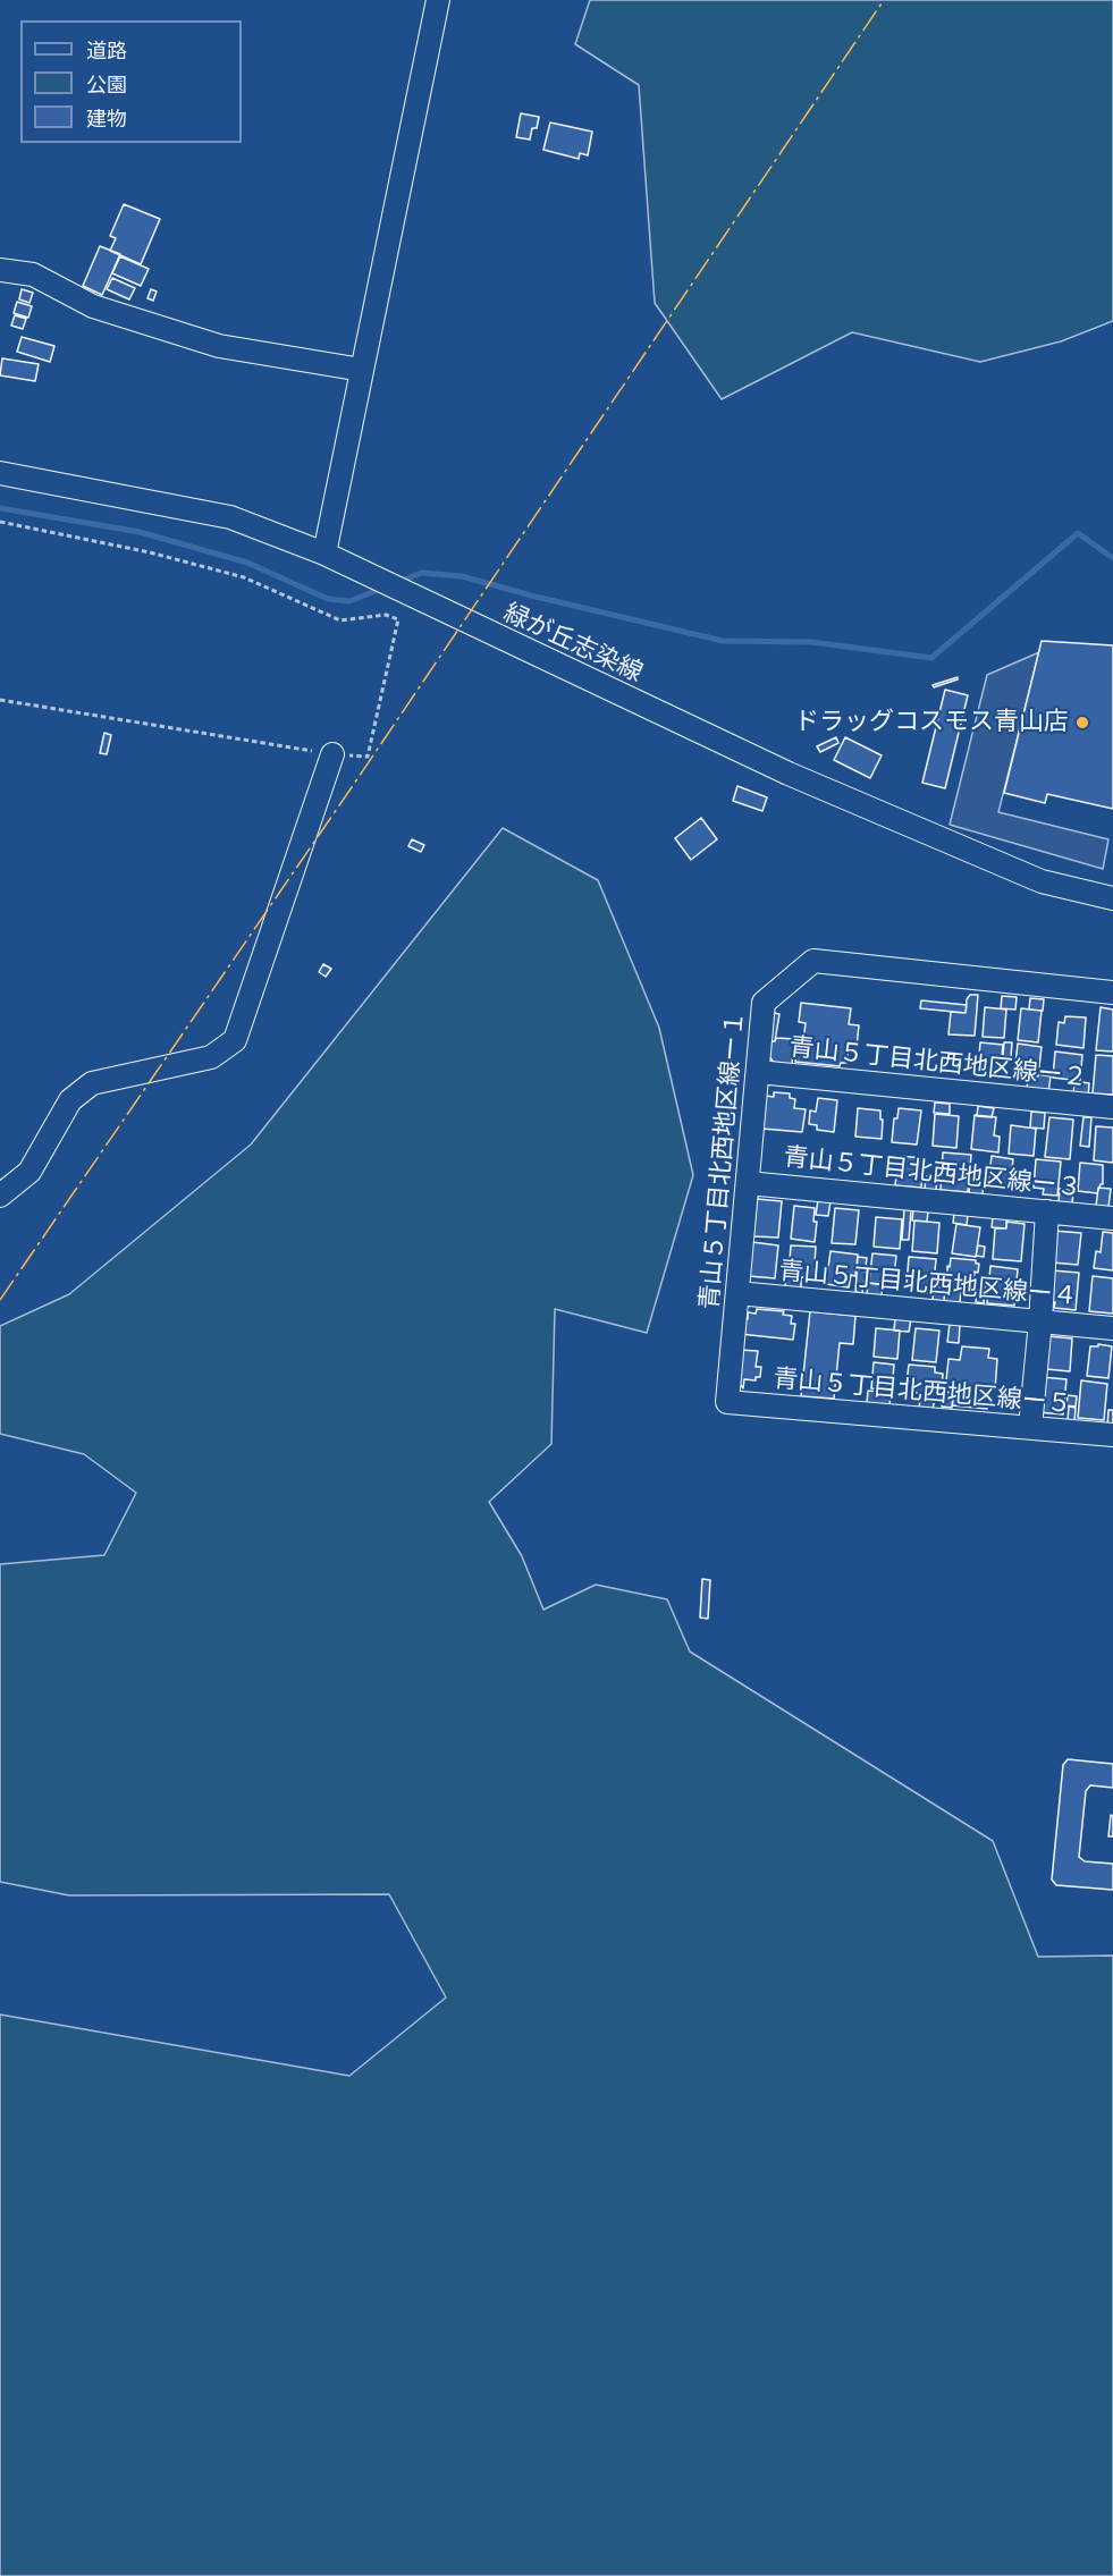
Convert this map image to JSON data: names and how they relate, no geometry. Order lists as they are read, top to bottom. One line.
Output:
{"streets":{"street":["緑が丘志染線","青山５丁目北西地区線ー２","青山５丁目北西地区線ー１","青山５丁目北西地区線ー３","青山５丁目北西地区線ー４","青山５丁目北西地区線ー５"]},"crossings":[["青山５丁目北西地区線ー２","青山５丁目北西地区線ー１"],["青山５丁目北西地区線ー１","青山５丁目北西地区線ー３"],["青山５丁目北西地区線ー１","青山５丁目北西地区線ー４"],["青山５丁目北西地区線ー１","青山５丁目北西地区線ー５"]],"places":["ドラッグコスモス青山店"],"legend":["道路","公園","建物"]}
